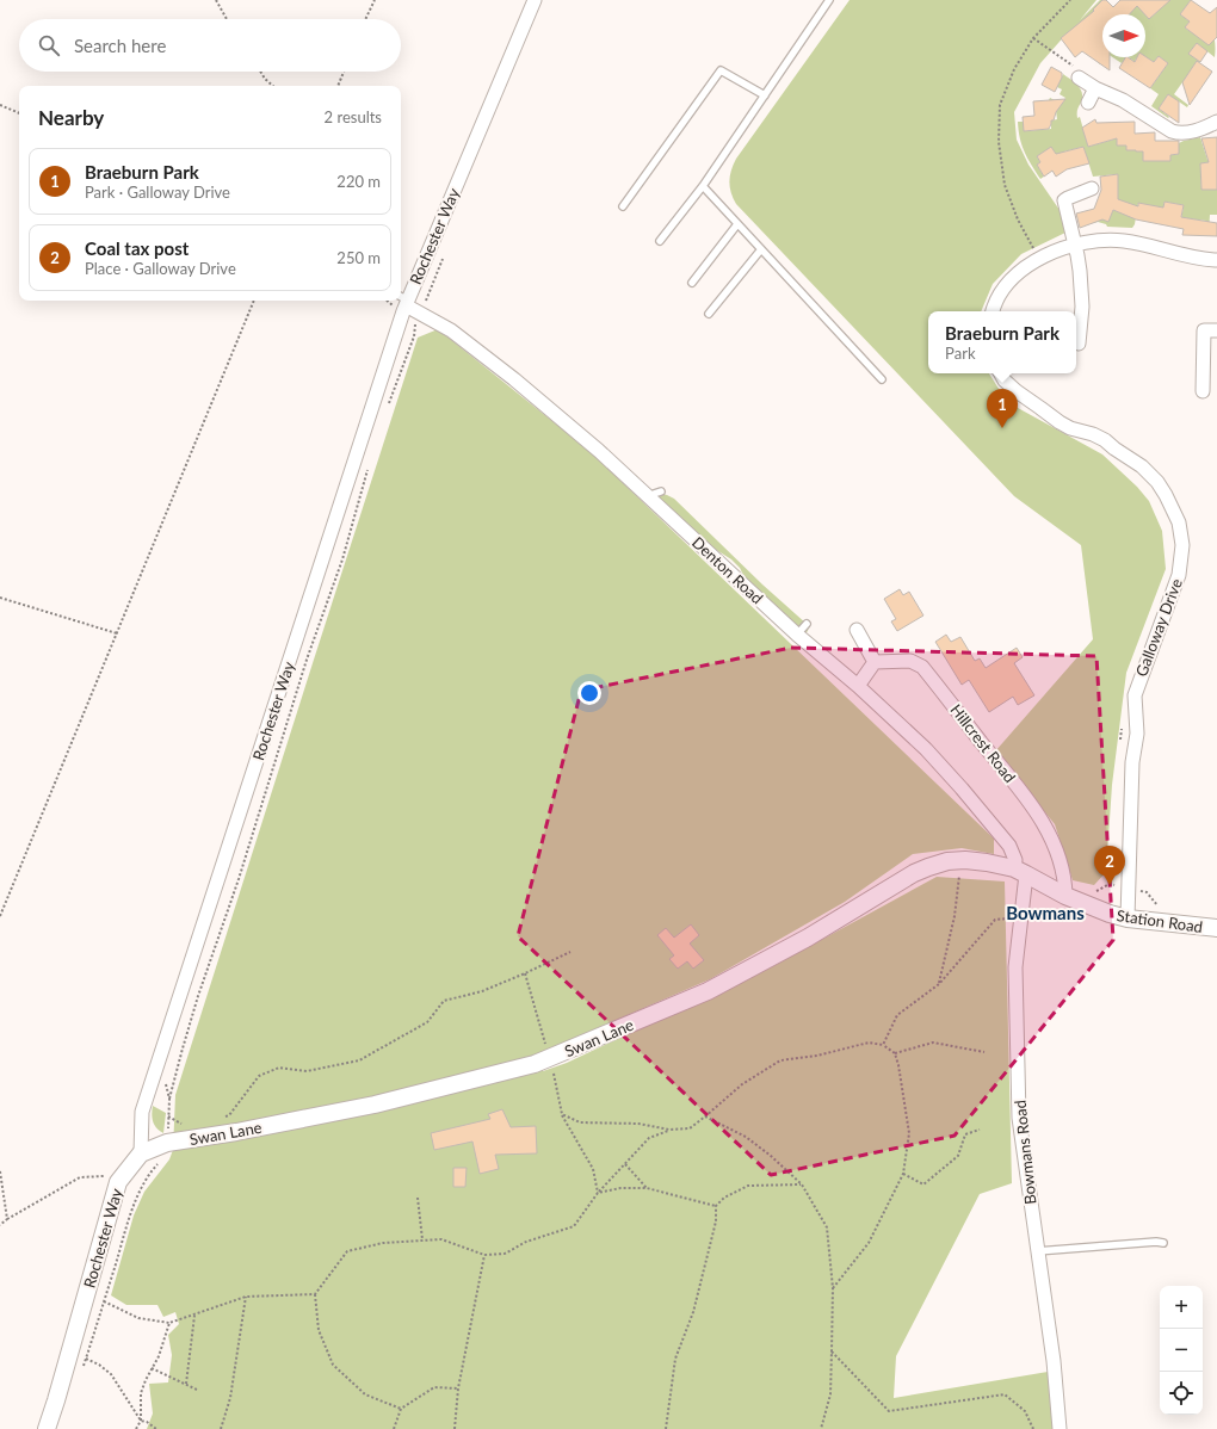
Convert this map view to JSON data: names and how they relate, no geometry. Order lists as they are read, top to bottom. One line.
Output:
{"streets":{"street":["Rochester Way","Denton Road","Galloway Drive","Hillcrest Road","Station Road","Swan Lane","Bowmans Road"]},"crossings":[["Rochester Way","Denton Road"],["Rochester Way","Swan Lane"],["Denton Road","Station Road"],["Denton Road","Swan Lane"],["Denton Road","Bowmans Road"],["Galloway Drive","Station Road"],["Hillcrest Road","Station Road"],["Station Road","Swan Lane"],["Station Road","Bowmans Road"],["Swan Lane","Bowmans Road"]],"districts":["Bowmans"],"north":"right","page":{"search":"Search here","heading":["Nearby","2 results"],"list":[{"mark":"1","name":"Braeburn Park","note":"Park · Galloway Drive","value":"220 m"},{"mark":"2","name":"Coal tax post","note":"Place · Galloway Drive","value":"250 m"}],"popup":["Braeburn Park","Park"],"pins":["1","2"],"map_buttons":["+","−"]}}
